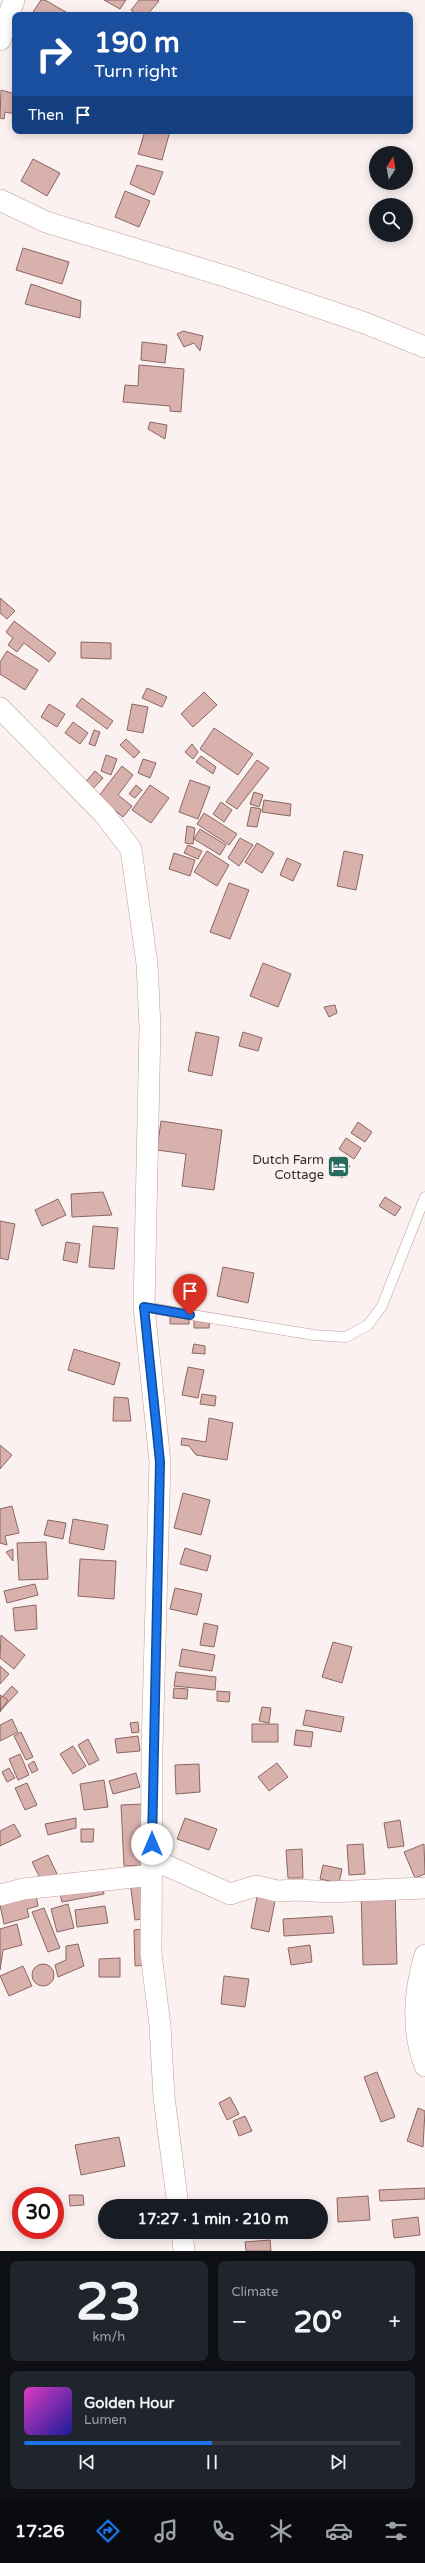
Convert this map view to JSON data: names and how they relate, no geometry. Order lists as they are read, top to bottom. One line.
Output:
{"places":{"hotel":["Dutch Farm Cottage"]},"north":"top","page":{"turn":["190 m","Turn right"],"then":"Then","limit":"30","trip":"17:27 · 1 min · 210 m","tile":[["23","km/h"],"Climate"],"heat":["−","20°","+"],"song":["Golden Hour","Lumen"],"tabs":"17:26"}}
